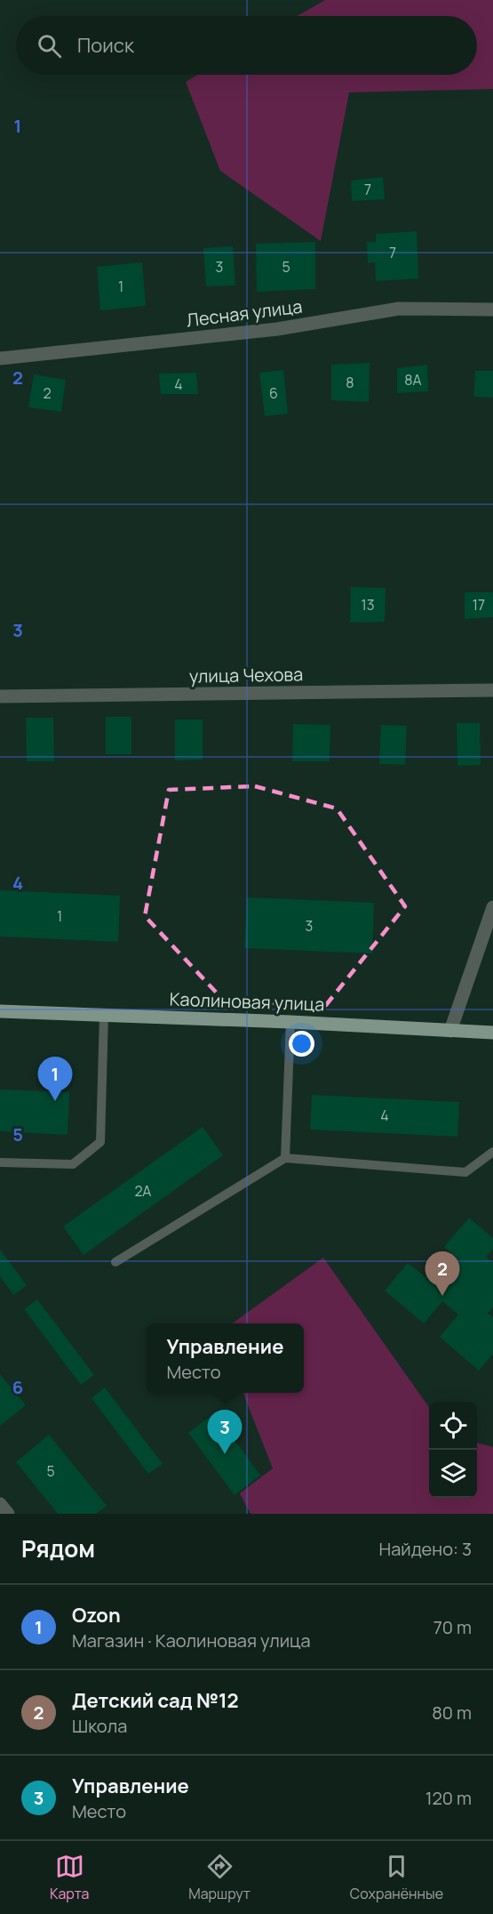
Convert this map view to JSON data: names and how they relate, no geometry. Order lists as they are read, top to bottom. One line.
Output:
{"streets":{"main road":["Каолиновая улица"],"street":["Лесная улица","улица Чехова"]},"house_numbers":["7","7","3","5","1","8А","8","4","2","6","13","17","1","3","4","2А","5"],"page":{"search":"Поиск","pins":["1","2","3"],"popup":["Управление","Место"],"heading":["Рядом","Найдено: 3"],"list":[{"mark":"1","name":"Ozon","note":"Магазин · Каолиновая улица","value":"70 m"},{"mark":"2","name":"Детский сад №12","note":"Школа","value":"80 m"},{"mark":"3","name":"Управление","note":"Место","value":"120 m"}],"nav":["Карта","Маршрут","Сохранённые"]},"grid":{"rows":["1","2","3","4","5","6"]}}
